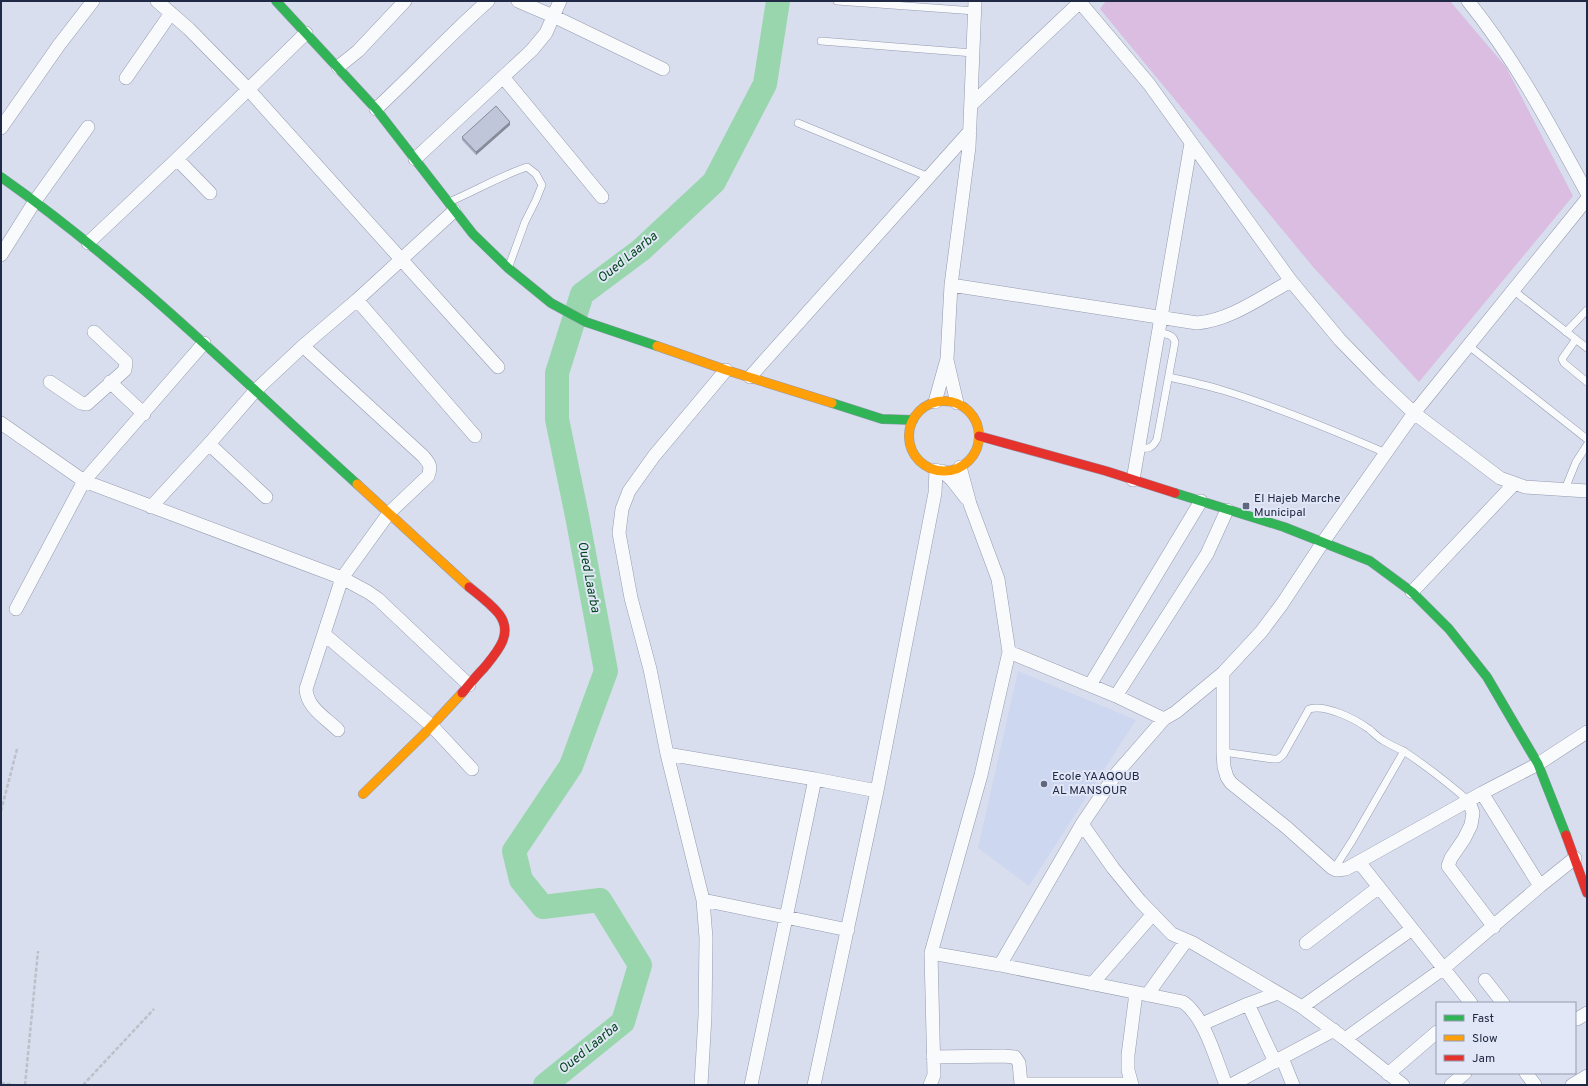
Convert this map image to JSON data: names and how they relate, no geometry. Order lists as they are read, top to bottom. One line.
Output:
{"water":["Oued Laarba"],"places":{"transit":["El Hajeb Marche Municipal"],"other":["Ecole YAAQOUB AL MANSOUR"]},"legend":["Fast","Slow","Jam"]}
